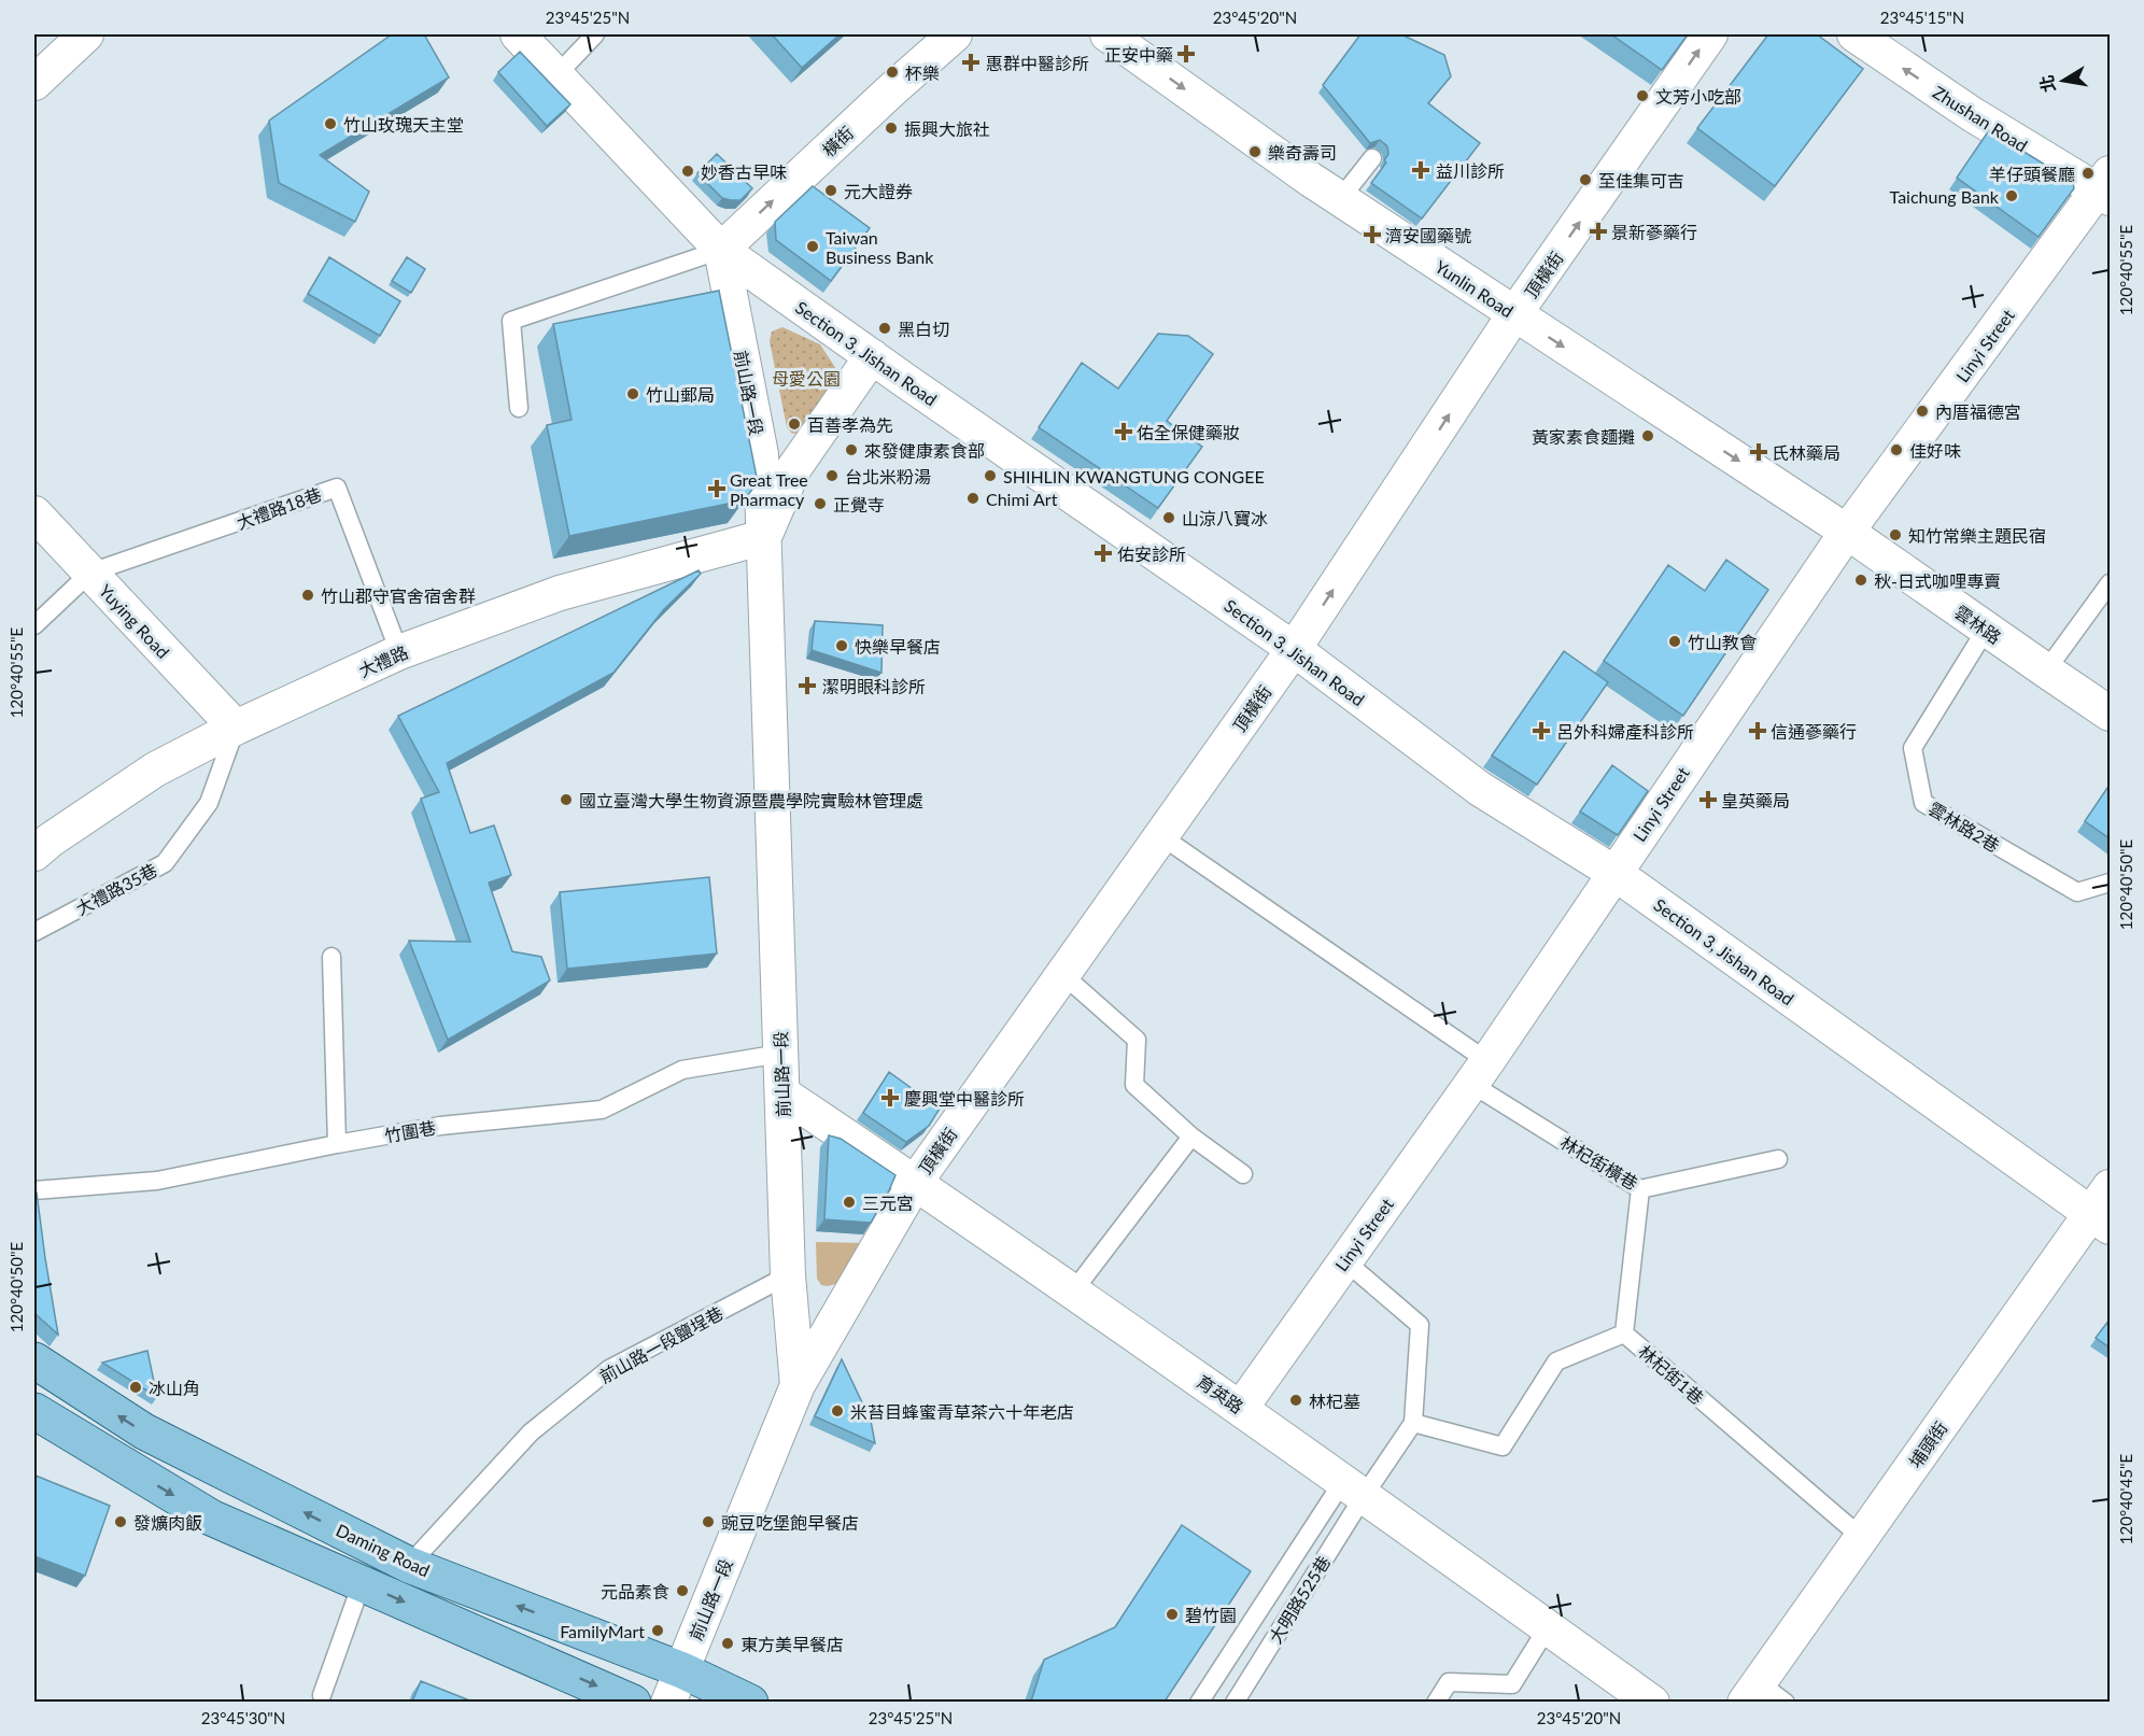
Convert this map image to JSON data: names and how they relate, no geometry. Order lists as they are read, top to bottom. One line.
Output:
{"streets":{"main road":["Daming Road"],"street":["Zhushan Road","橫街","頂橫街","Yunlin Road","Linyi Street","Section 3, Jishan Road","前山路一段","Yuying Road","雲林路","大禮路","育英路","埔頭街"],"lane":["大禮路18巷","雲林路2巷","大禮路35巷","竹圍巷","林杞街橫巷","前山路一段鹽埕巷","林杞街1巷","大明路525巷"]},"crossings":[["Zhushan Road","Linyi Street"],["橫街","Section 3, Jishan Road"],["橫街","前山路一段"],["頂橫街","Yunlin Road"],["頂橫街","Section 3, Jishan Road"],["頂橫街","前山路一段"],["頂橫街","林杞街橫巷"],["頂橫街","育英路"],["Yunlin Road","Linyi Street"],["Yunlin Road","雲林路"],["Linyi Street","Section 3, Jishan Road"],["Linyi Street","雲林路"],["Linyi Street","林杞街橫巷"],["Linyi Street","育英路"],["Section 3, Jishan Road","前山路一段"],["Section 3, Jishan Road","埔頭街"],["前山路一段","大禮路"],["前山路一段","竹圍巷"],["前山路一段","前山路一段鹽埕巷"],["前山路一段","育英路"],["前山路一段","Daming Road"],["大禮路18巷","Yuying Road"],["大禮路18巷","大禮路"],["Yuying Road","大禮路"],["Yuying Road","大禮路35巷"],["雲林路","雲林路2巷"],["大禮路","大禮路35巷"],["前山路一段鹽埕巷","Daming Road"],["林杞街1巷","埔頭街"],["育英路","大明路525巷"]],"one_way":["Zhushan Road","橫街","頂橫街","Yunlin Road"],"parks":["母愛公園"],"places":{"health":["正安中藥","惠群中醫診所","益川診所","景新蔘藥行","濟安國藥號","佑全保健藥妝","氏林藥局","Great Tree Pharmacy","佑安診所","潔明眼科診所","呂外科婦產科診所","信通蔘藥行","皇英藥局","慶興堂中醫診所"],"other":["杯樂","文芳小吃部","竹山玫瑰天主堂","振興大旅社","樂奇壽司","妙香古早味","羊仔頭餐廳","至佳集可吉","元大證券","Taichung Bank","Taiwan Business Bank","黑白切","竹山郵局","內厝福德宮","百善孝為先","黃家素食麵攤","來發健康素食部","佳好味","台北米粉湯","SHIHLIN KWANGTUNG CONGEE","Chimi Art","正覺寺","山涼八寶冰","知竹常樂主題民宿","秋-日式咖哩專賣","竹山郡守官舍宿舍群","竹山教會","快樂早餐店","國立臺灣大學生物資源暨農學院實驗林管理處","三元宮","冰山角","林杞墓","米苔目蜂蜜青草茶六十年老店","發爌肉飯","豌豆吃堡飽早餐店","元品素食","碧竹園","FamilyMart","東方美早餐店"]},"north":"left","coordinates":["23°45'25\"N","23°45'20\"N","23°45'15\"N","120°40'55\"E","120°40'50\"E","120°40'45\"E","23°45'30\"N"]}
